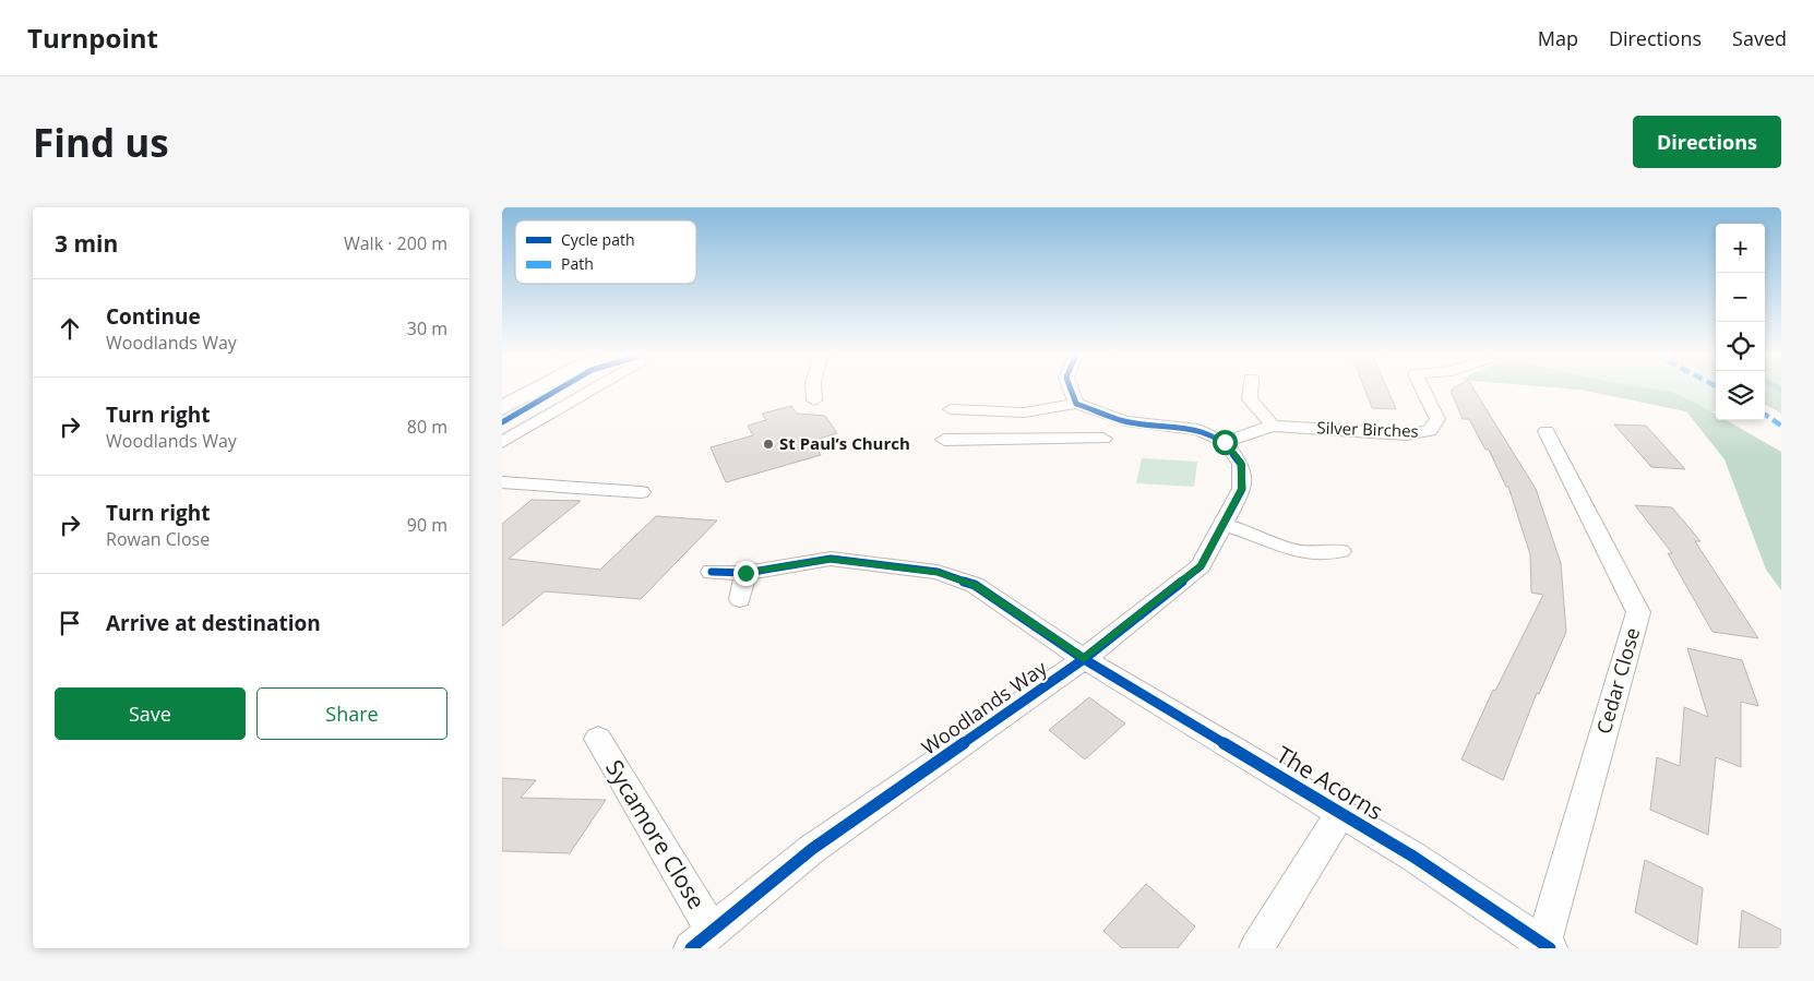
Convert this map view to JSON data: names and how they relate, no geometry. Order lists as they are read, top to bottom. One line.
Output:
{"streets":{"street":["Silver Birches","Cedar Close","Woodlands Way","The Acorns","Sycamore Close"]},"crossings":[["Silver Birches","Woodlands Way"],["Cedar Close","The Acorns"],["Woodlands Way","The Acorns"],["Woodlands Way","Sycamore Close"]],"places":["St Paul’s Church"],"legend":["Cycle path","Path"],"page":{"header":"Turnpoint","nav":["Map","Directions","Saved"],"buttons":["Directions",["Save","Share"]],"title":"Find us","heading":["3 min","Walk · 200 m"],"map_buttons":["+","−"],"list":[["Continue","Woodlands Way","30 m"],["Turn right","Woodlands Way","80 m"],["Turn right","Rowan Close","90 m"],"Arrive at destination"]}}
